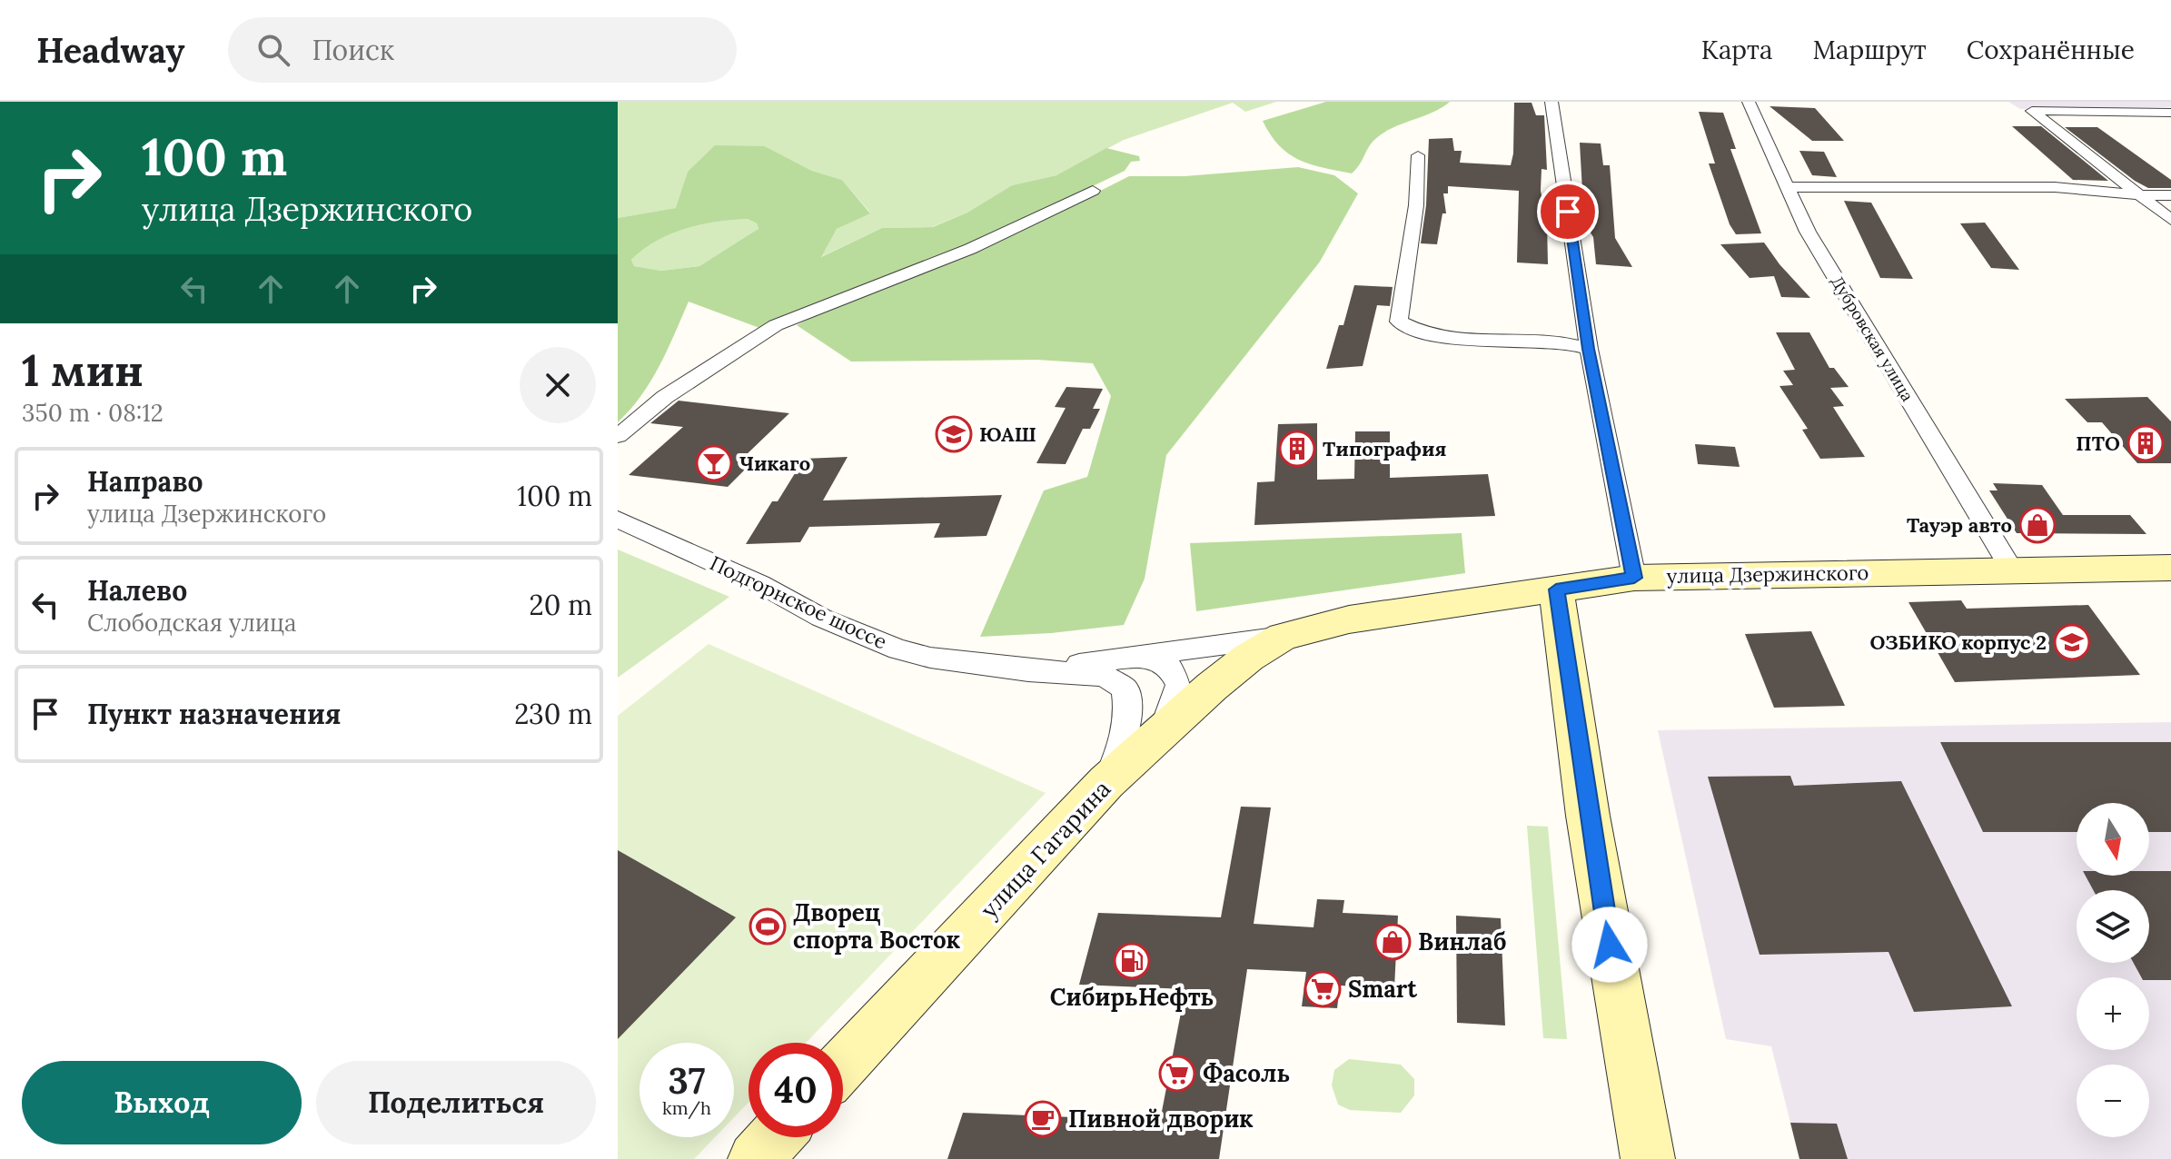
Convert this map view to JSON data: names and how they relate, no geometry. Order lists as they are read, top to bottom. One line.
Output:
{"streets":{"main road":["улица Дзержинского","улица Гагарина"],"street":["Дубровская улица","Подгорнское шоссе"]},"crossings":[["Дубровская улица","улица Дзержинского"],["улица Дзержинского","улица Гагарина"]],"places":{"school or university":["ЮАШ","ОЗБИКО корпус 2"],"building":["ПТО","Типография"],"bar":["Чикаго"],"shop":["Тауэр авто","Винлаб"],"sports":["Дворец спорта Восток"],"fuel station":["СибирьНефть"],"supermarket":["Smart","Фасоль"],"cafe":["Пивной дворик"]},"north":"bottom","page":{"header":"Headway","search":"Поиск","nav":["Карта","Маршрут","Сохранённые"],"turn":["100 m","улица Дзержинского"],"heading":["1 мин","350 m · 08:12"],"list":[{"name":"Направо","note":"улица Дзержинского","value":"100 m"},{"name":"Налево","note":"Слободская улица","value":"20 m"},{"name":"Пункт назначения","value":"230 m"}],"map_buttons":["+","−"],"speed":"37 km/h","limit":"40","buttons":["Выход","Поделиться"]}}
